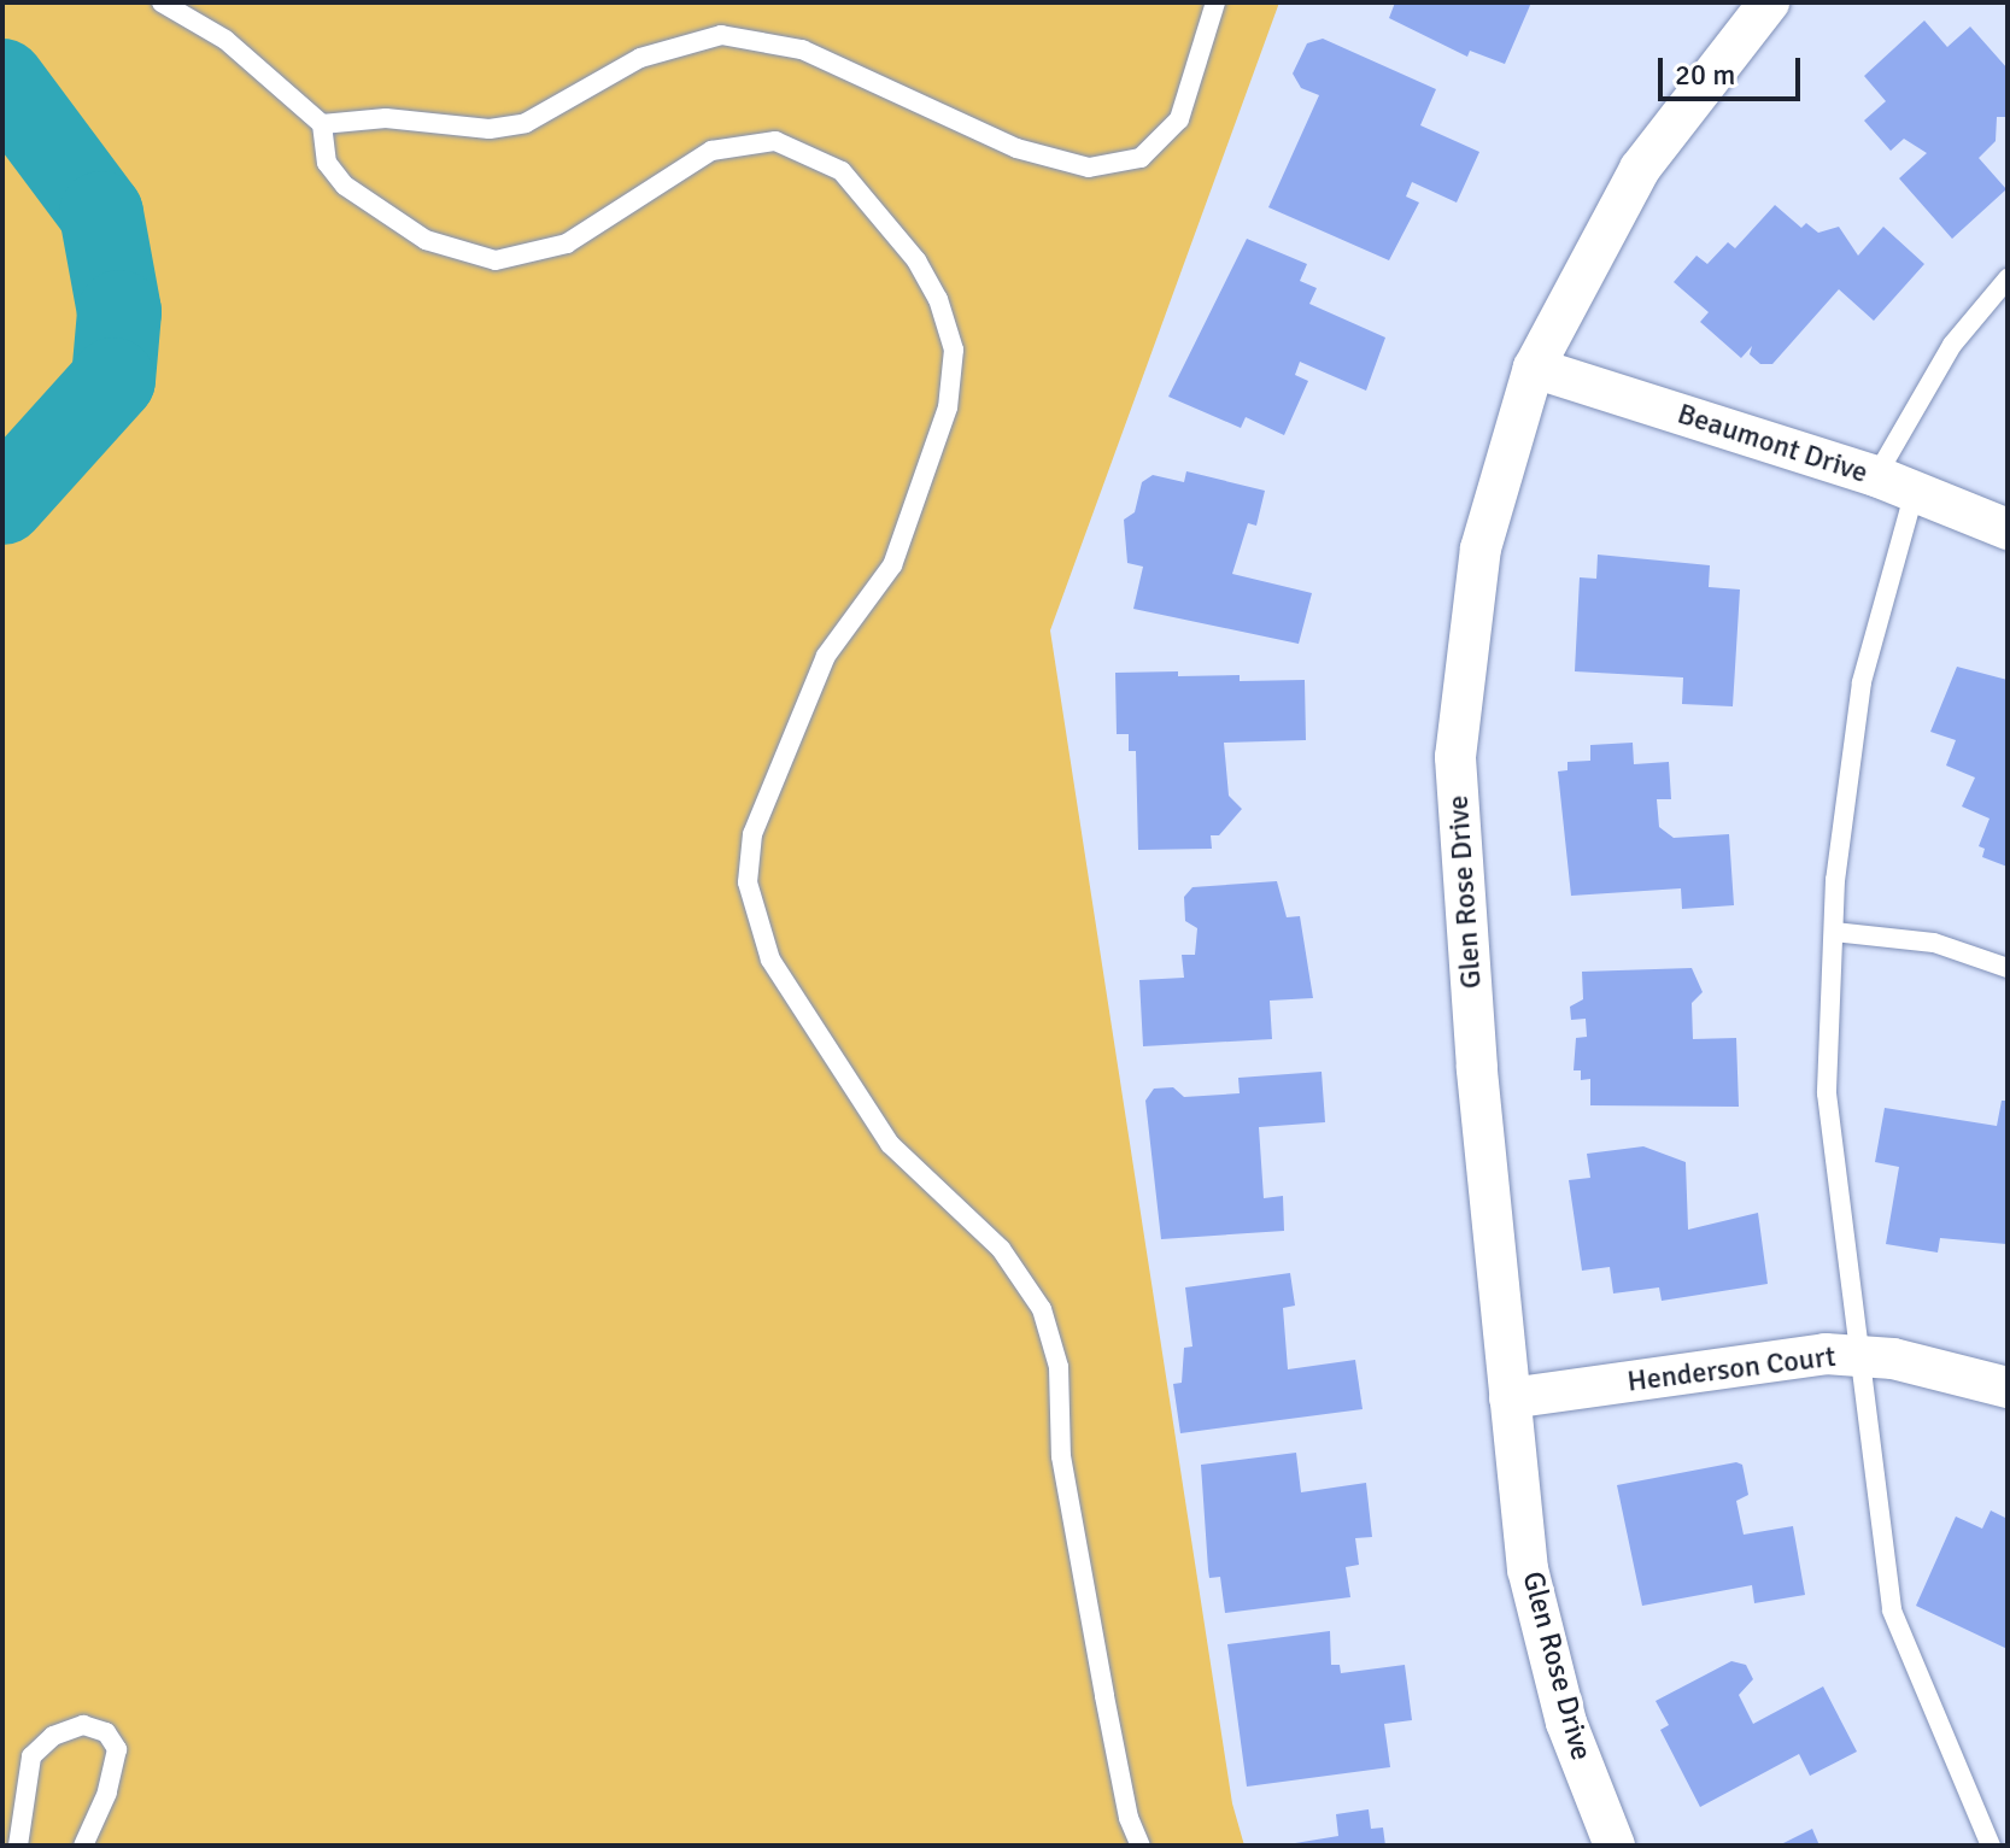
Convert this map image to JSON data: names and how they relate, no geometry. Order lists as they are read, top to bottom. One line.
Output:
{"streets":{"street":["Beaumont Drive","Glen Rose Drive","Henderson Court"]},"crossings":[["Beaumont Drive","Glen Rose Drive"],["Glen Rose Drive","Henderson Court"]],"scale_bar":"20 m"}
